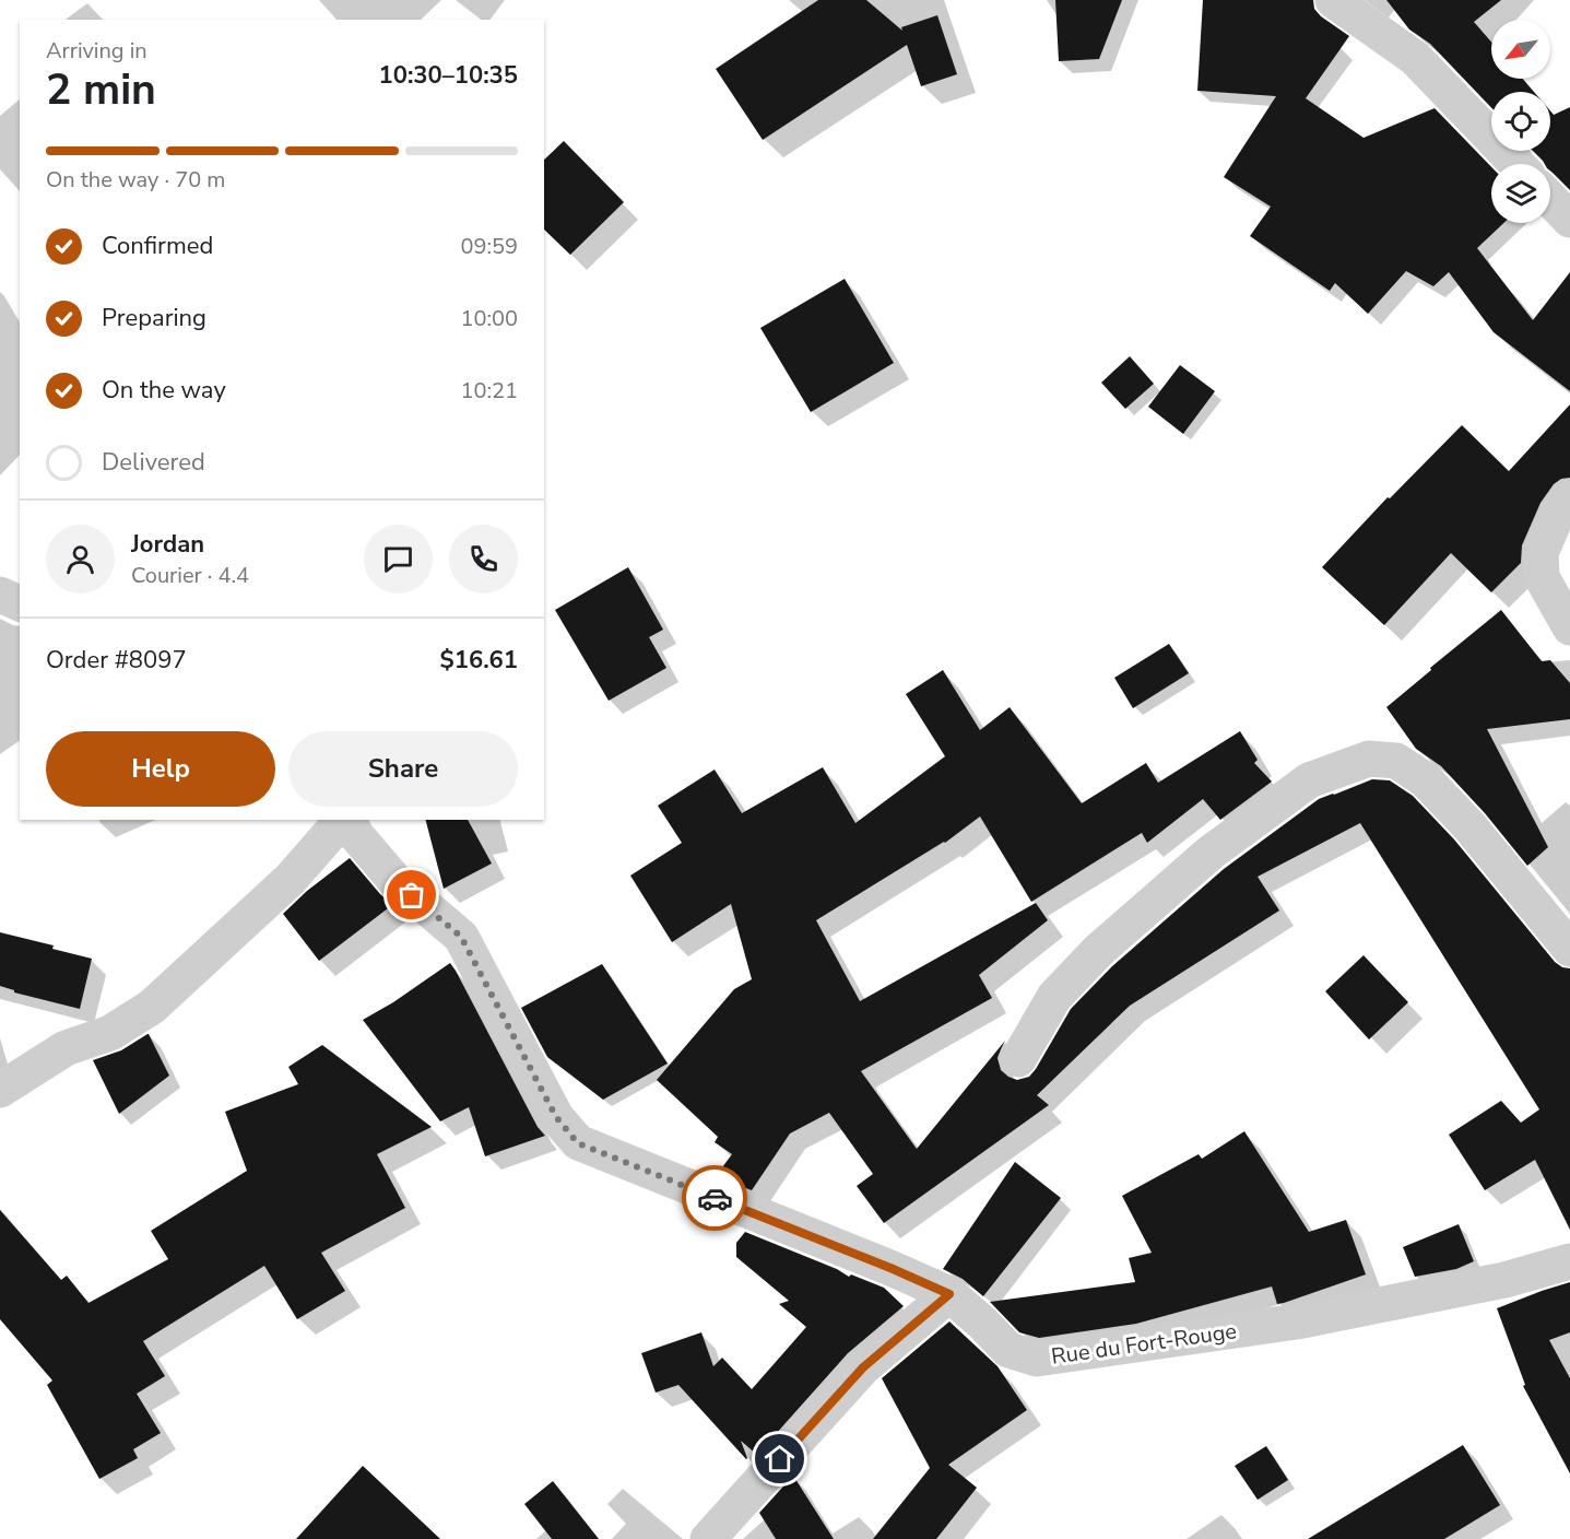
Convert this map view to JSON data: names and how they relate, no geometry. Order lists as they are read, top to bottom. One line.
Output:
{"streets":{"street":["Rue du Fort-Rouge"]},"north":"bottom left","page":{"heading":["2 min","Arriving in","10:30–10:35"],"panel":["Jordan","Courier · 4.4","Order #8097","$16.61"],"bar":"On the way · 70 m","list":[["Confirmed","09:59"],["Preparing","10:00"],["On the way","10:21"],"Delivered"],"buttons":["Help","Share"]}}
